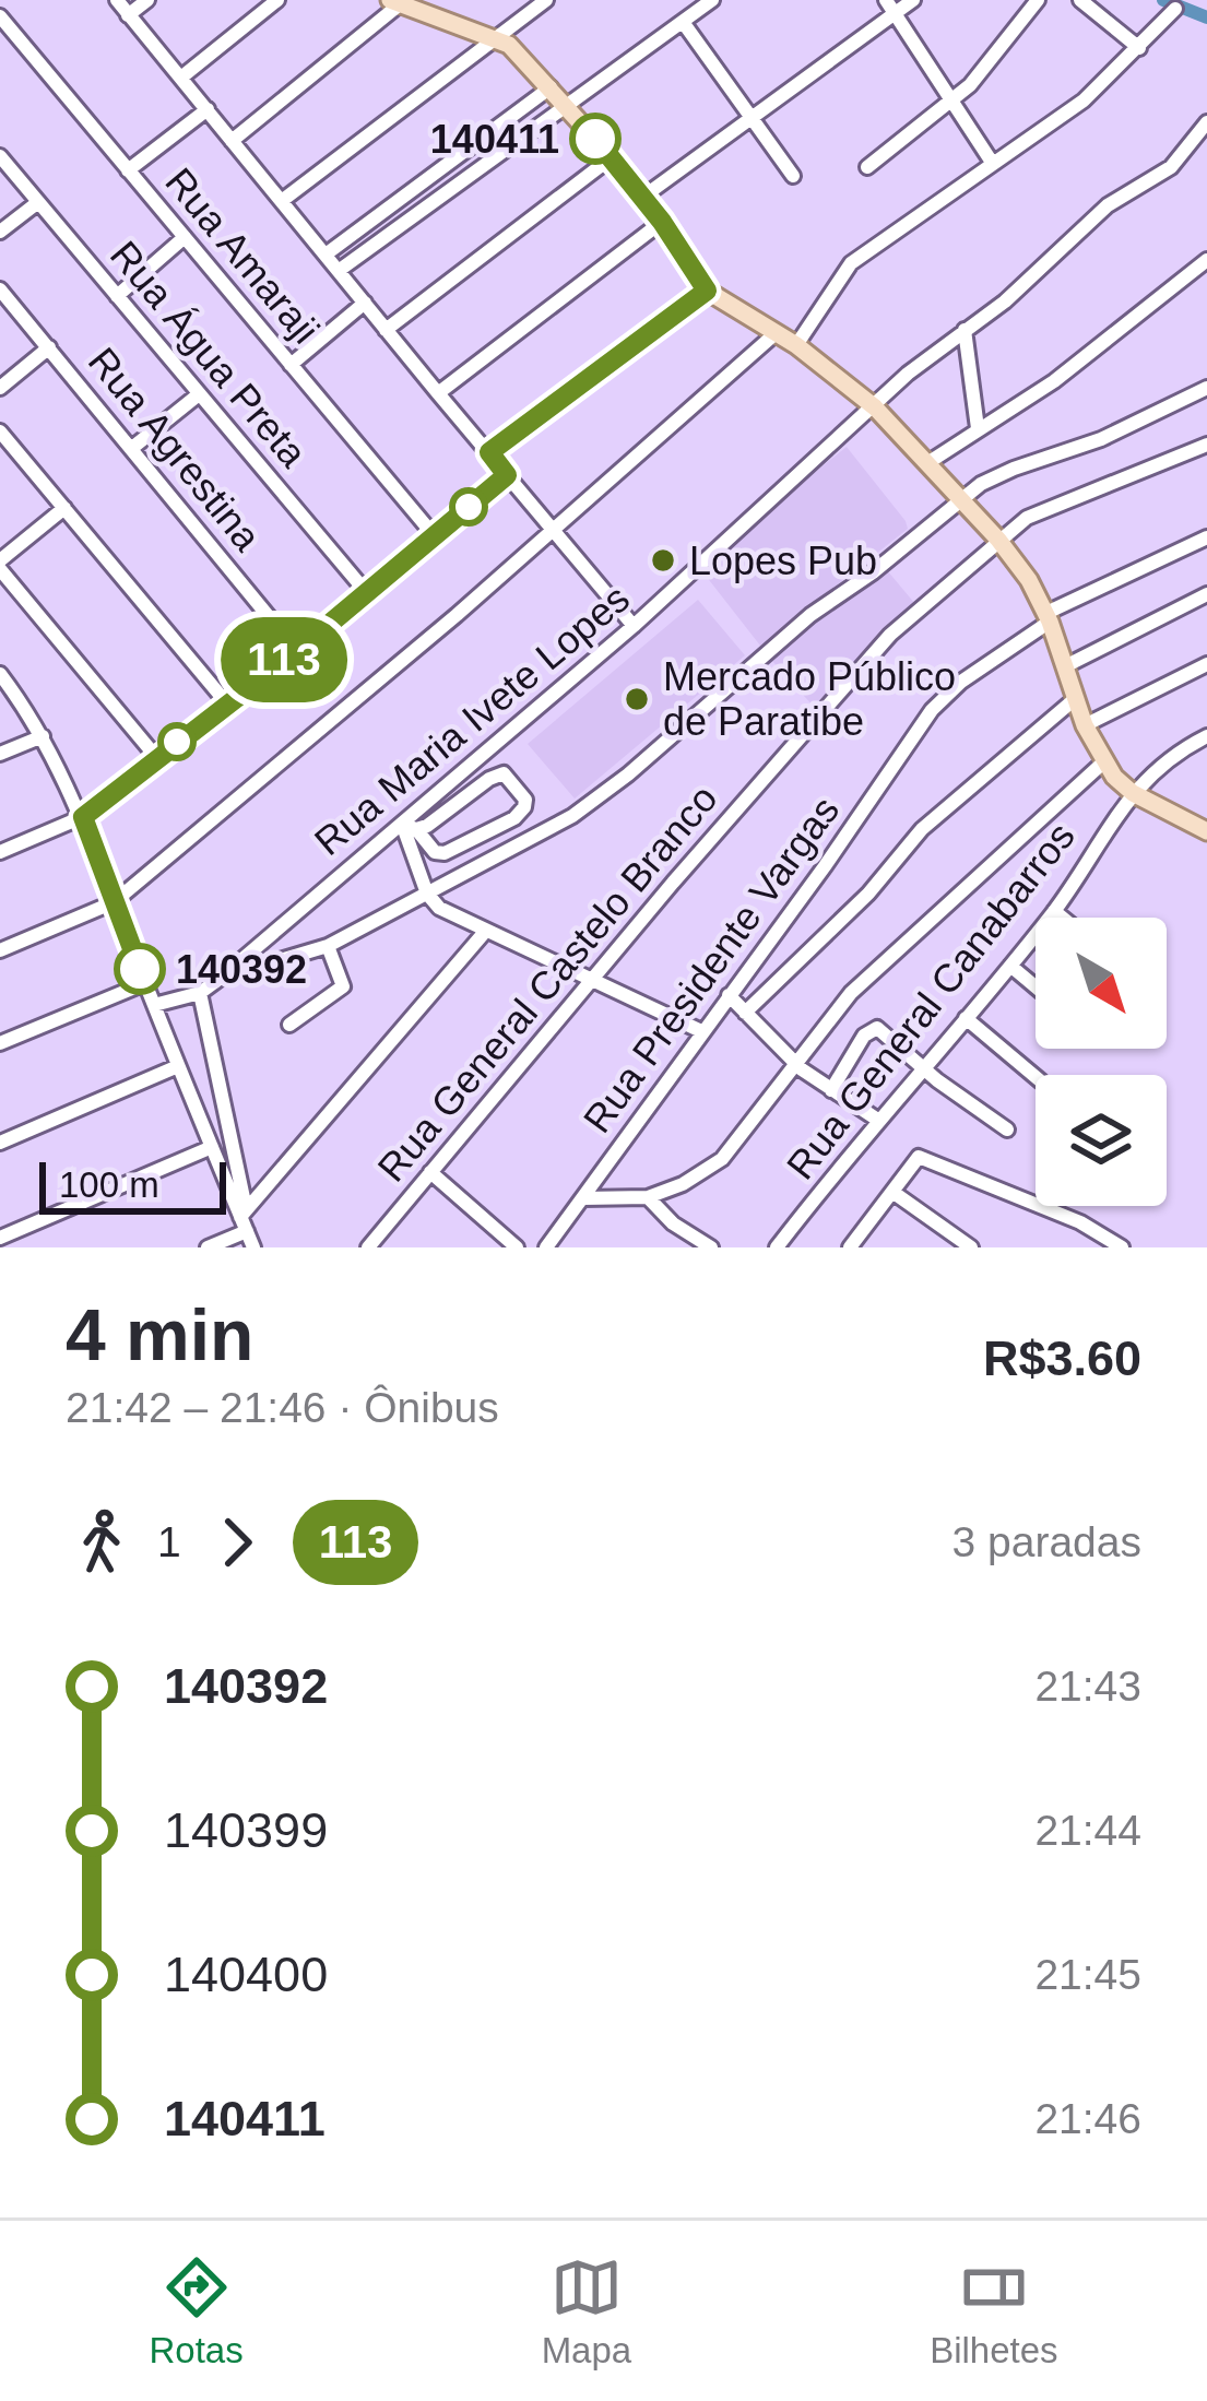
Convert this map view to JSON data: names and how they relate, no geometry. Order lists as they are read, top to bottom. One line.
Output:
{"streets":{"street":["Rua Amaraji","Rua Água Preta","Rua Agrestina","Rua Maria Ivete Lopes","Rua Presidente Vargas","Rua General Castelo Branco","Rua General Canabarros"]},"places":["140411","Lopes Pub","Mercado Público de Paratibe","140392"],"lines":["bus line 113"],"scale_bar":"100 m","north":"bottom right","page":{"on_map":"113","scale":"100 m","heading":["4 min","21:42 – 21:46 · Ônibus","R$3.60"],"legs":["1","113","3 paradas"],"list":[{"name":"140392","value":"21:43"},{"name":"140399","value":"21:44"},{"name":"140400","value":"21:45"},{"name":"140411","value":"21:46"}],"tabs":["Rotas","Mapa","Bilhetes"]}}
